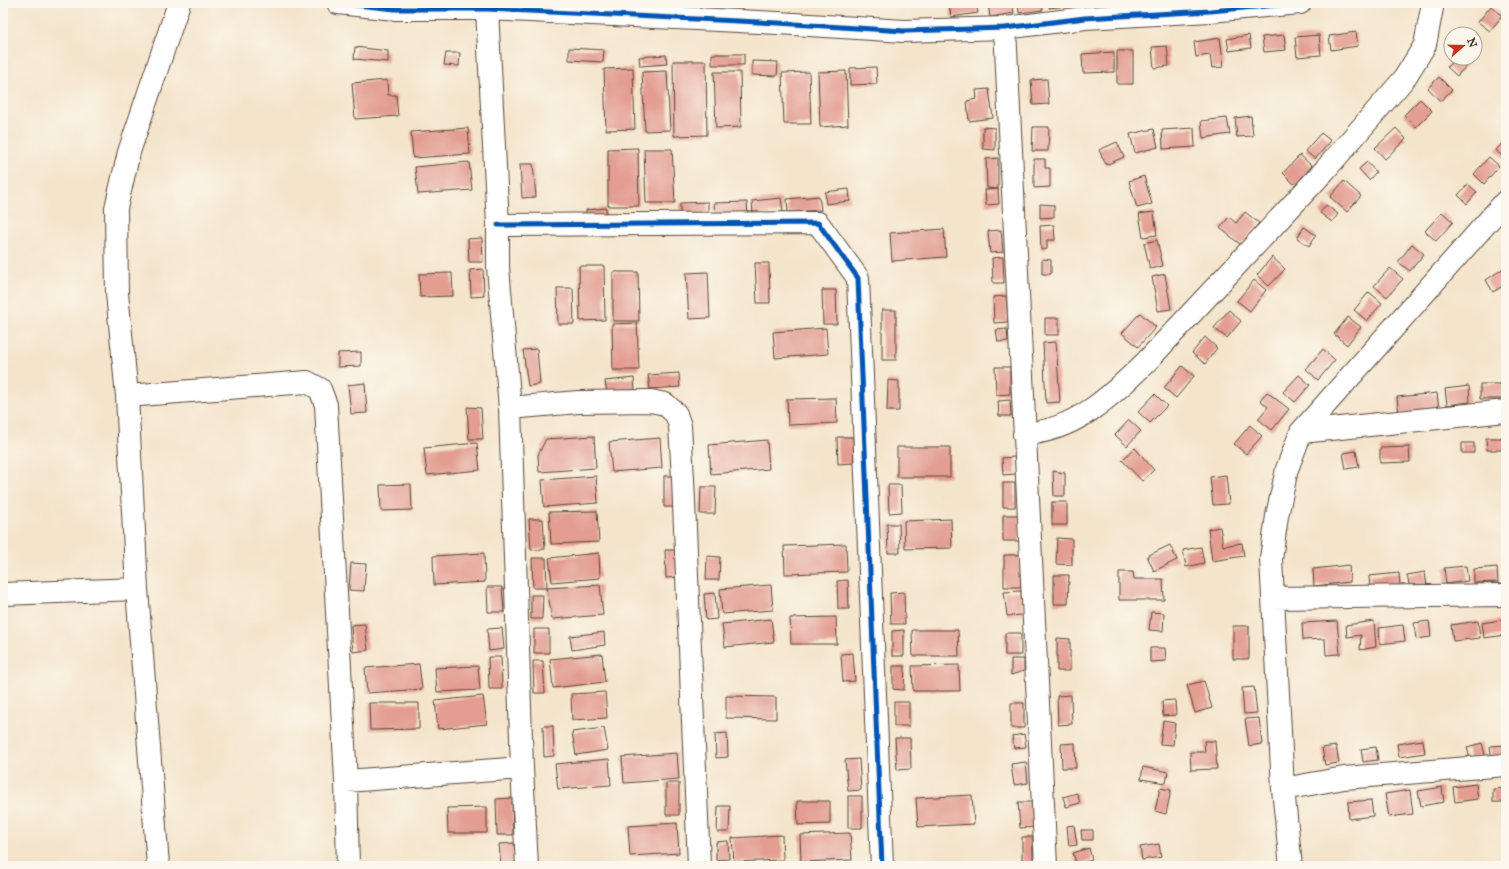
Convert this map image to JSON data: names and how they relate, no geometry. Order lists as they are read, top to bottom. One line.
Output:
{"north":"right"}
